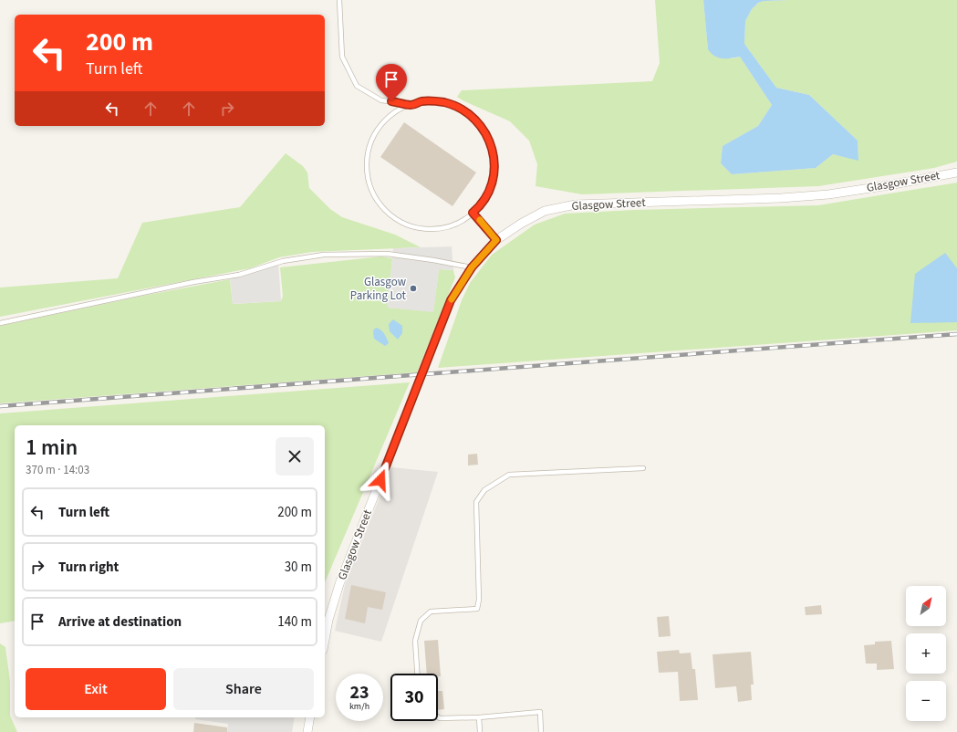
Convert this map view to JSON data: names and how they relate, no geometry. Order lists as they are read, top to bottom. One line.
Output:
{"streets":{"street":["Glasgow Street"]},"places":["Glasgow Parking Lot"],"north":"top right","page":{"turn":["200 m","Turn left"],"heading":["1 min","370 m · 14:03"],"list":[{"name":"Turn left","value":"200 m"},{"name":"Turn right","value":"30 m"},{"name":"Arrive at destination","value":"140 m"}],"map_buttons":["+","−"],"buttons":["Exit","Share"],"speed":"23 km/h","limit":"30"}}
